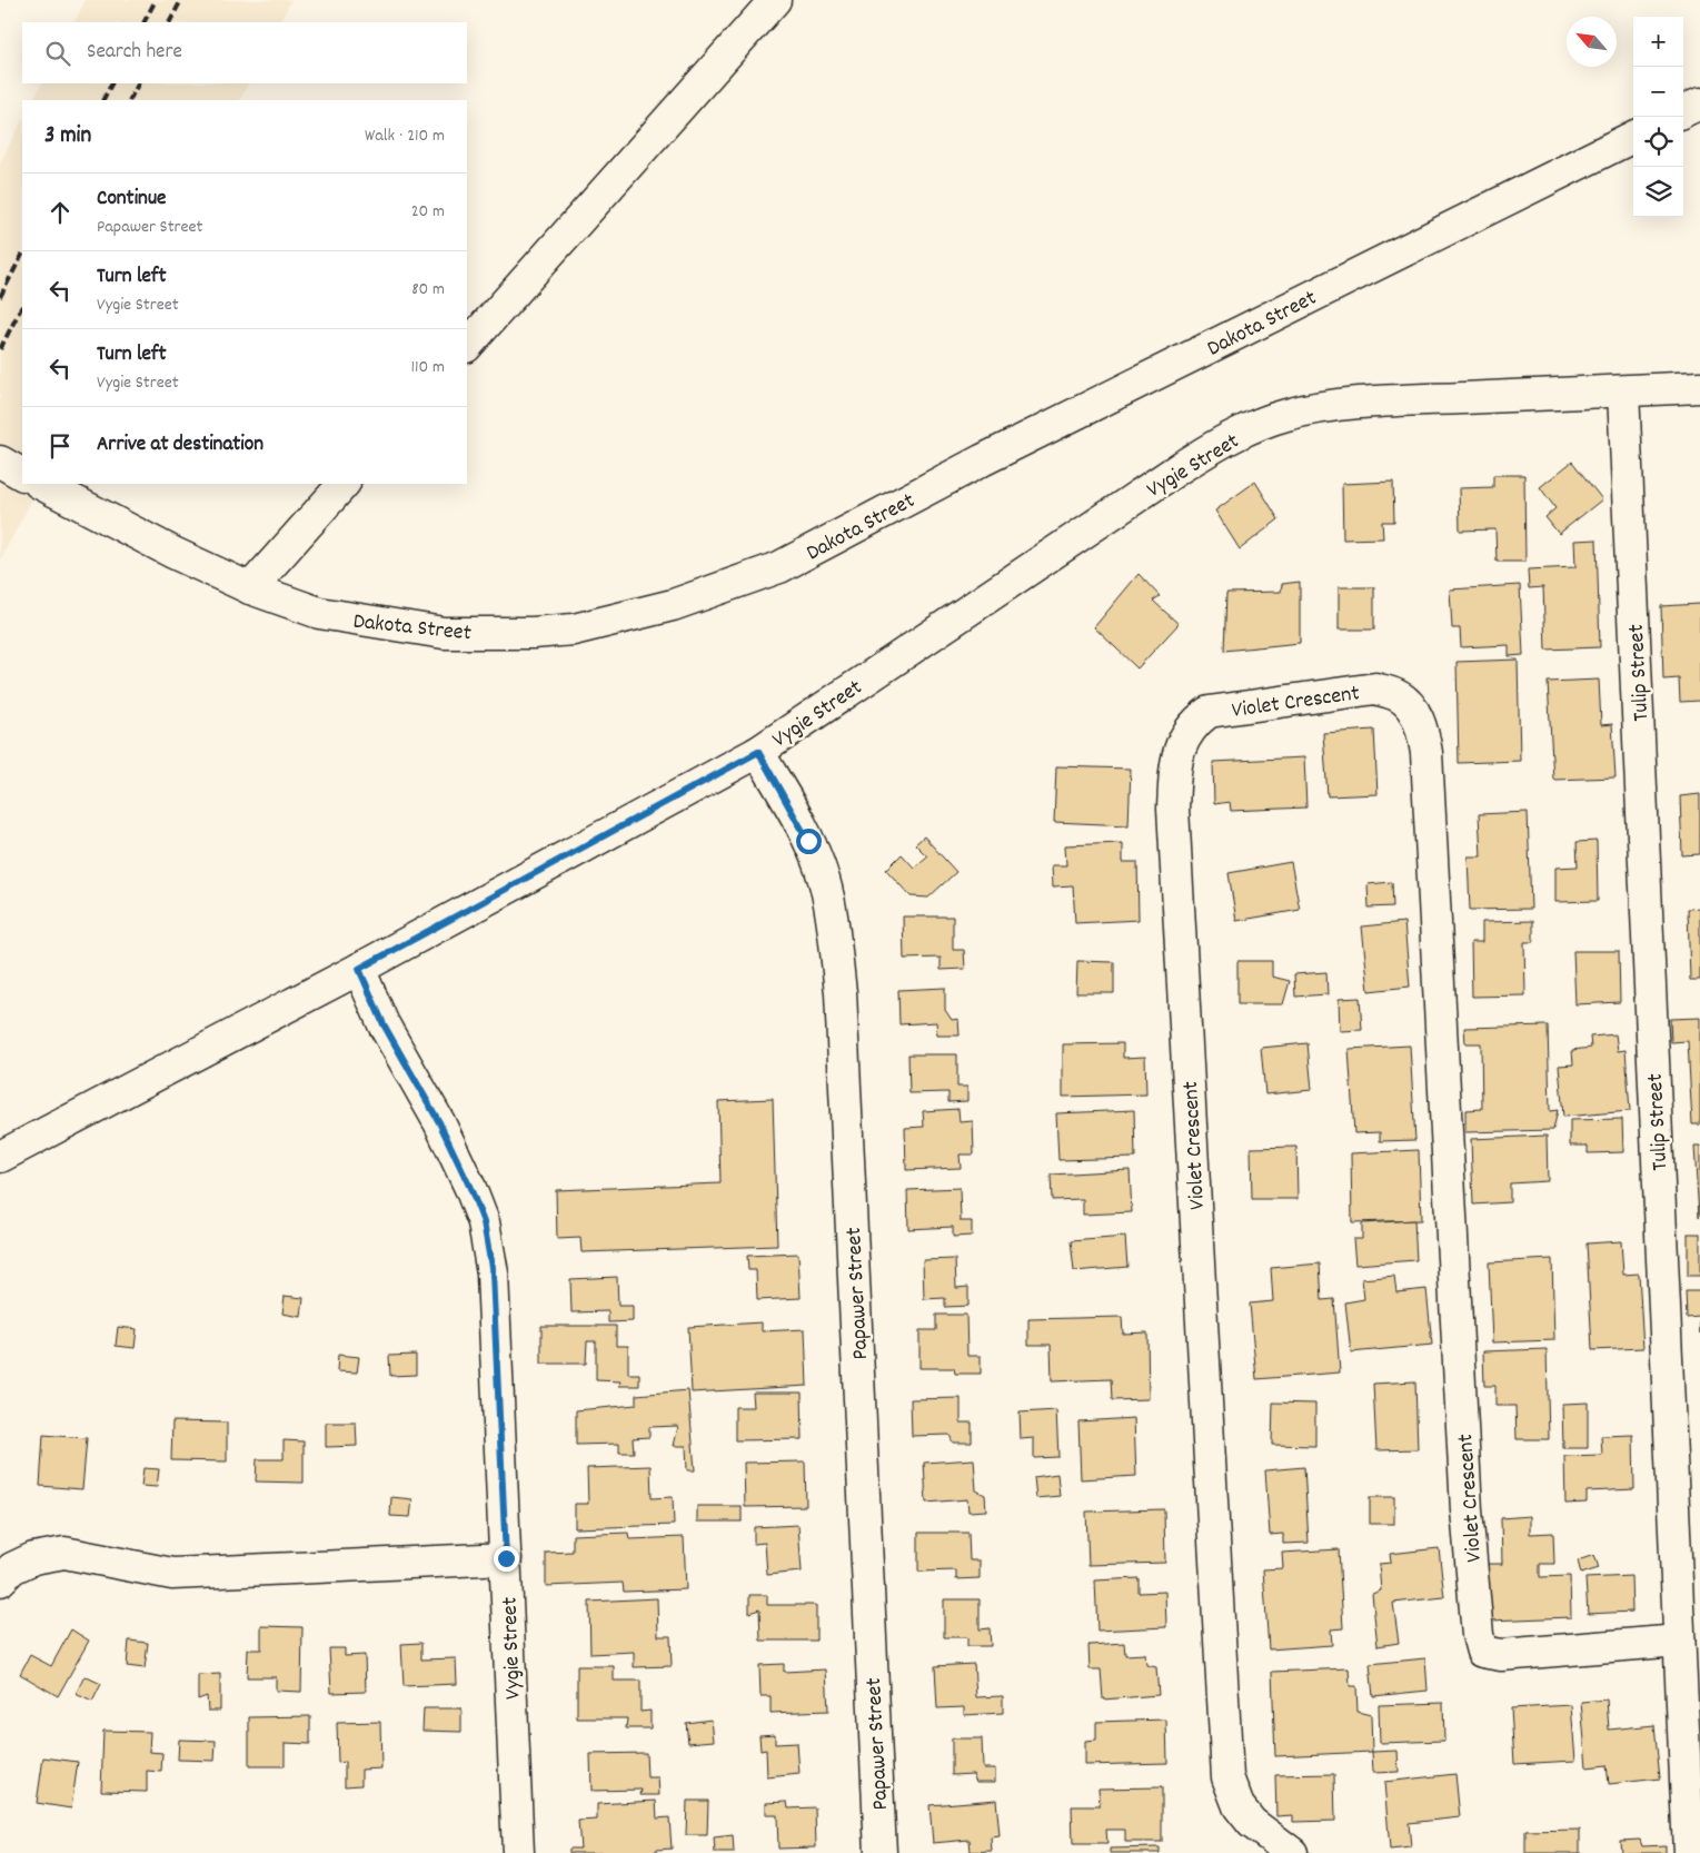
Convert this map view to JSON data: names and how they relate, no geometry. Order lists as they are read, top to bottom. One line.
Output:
{"streets":{"street":["Dakota Street","Vygie Street","Tulip Street","Violet Crescent","Papawer Street"]},"crossings":[["Vygie Street","Tulip Street"],["Vygie Street","Papawer Street"],["Tulip Street","Violet Crescent"]],"north":"top left","page":{"map_buttons":["+","−"],"search":"Search here","heading":["3 min","Walk · 210 m"],"list":[["Continue","Papawer Street","20 m"],["Turn left","Vygie Street","80 m"],["Turn left","Vygie Street","110 m"],"Arrive at destination"]}}
